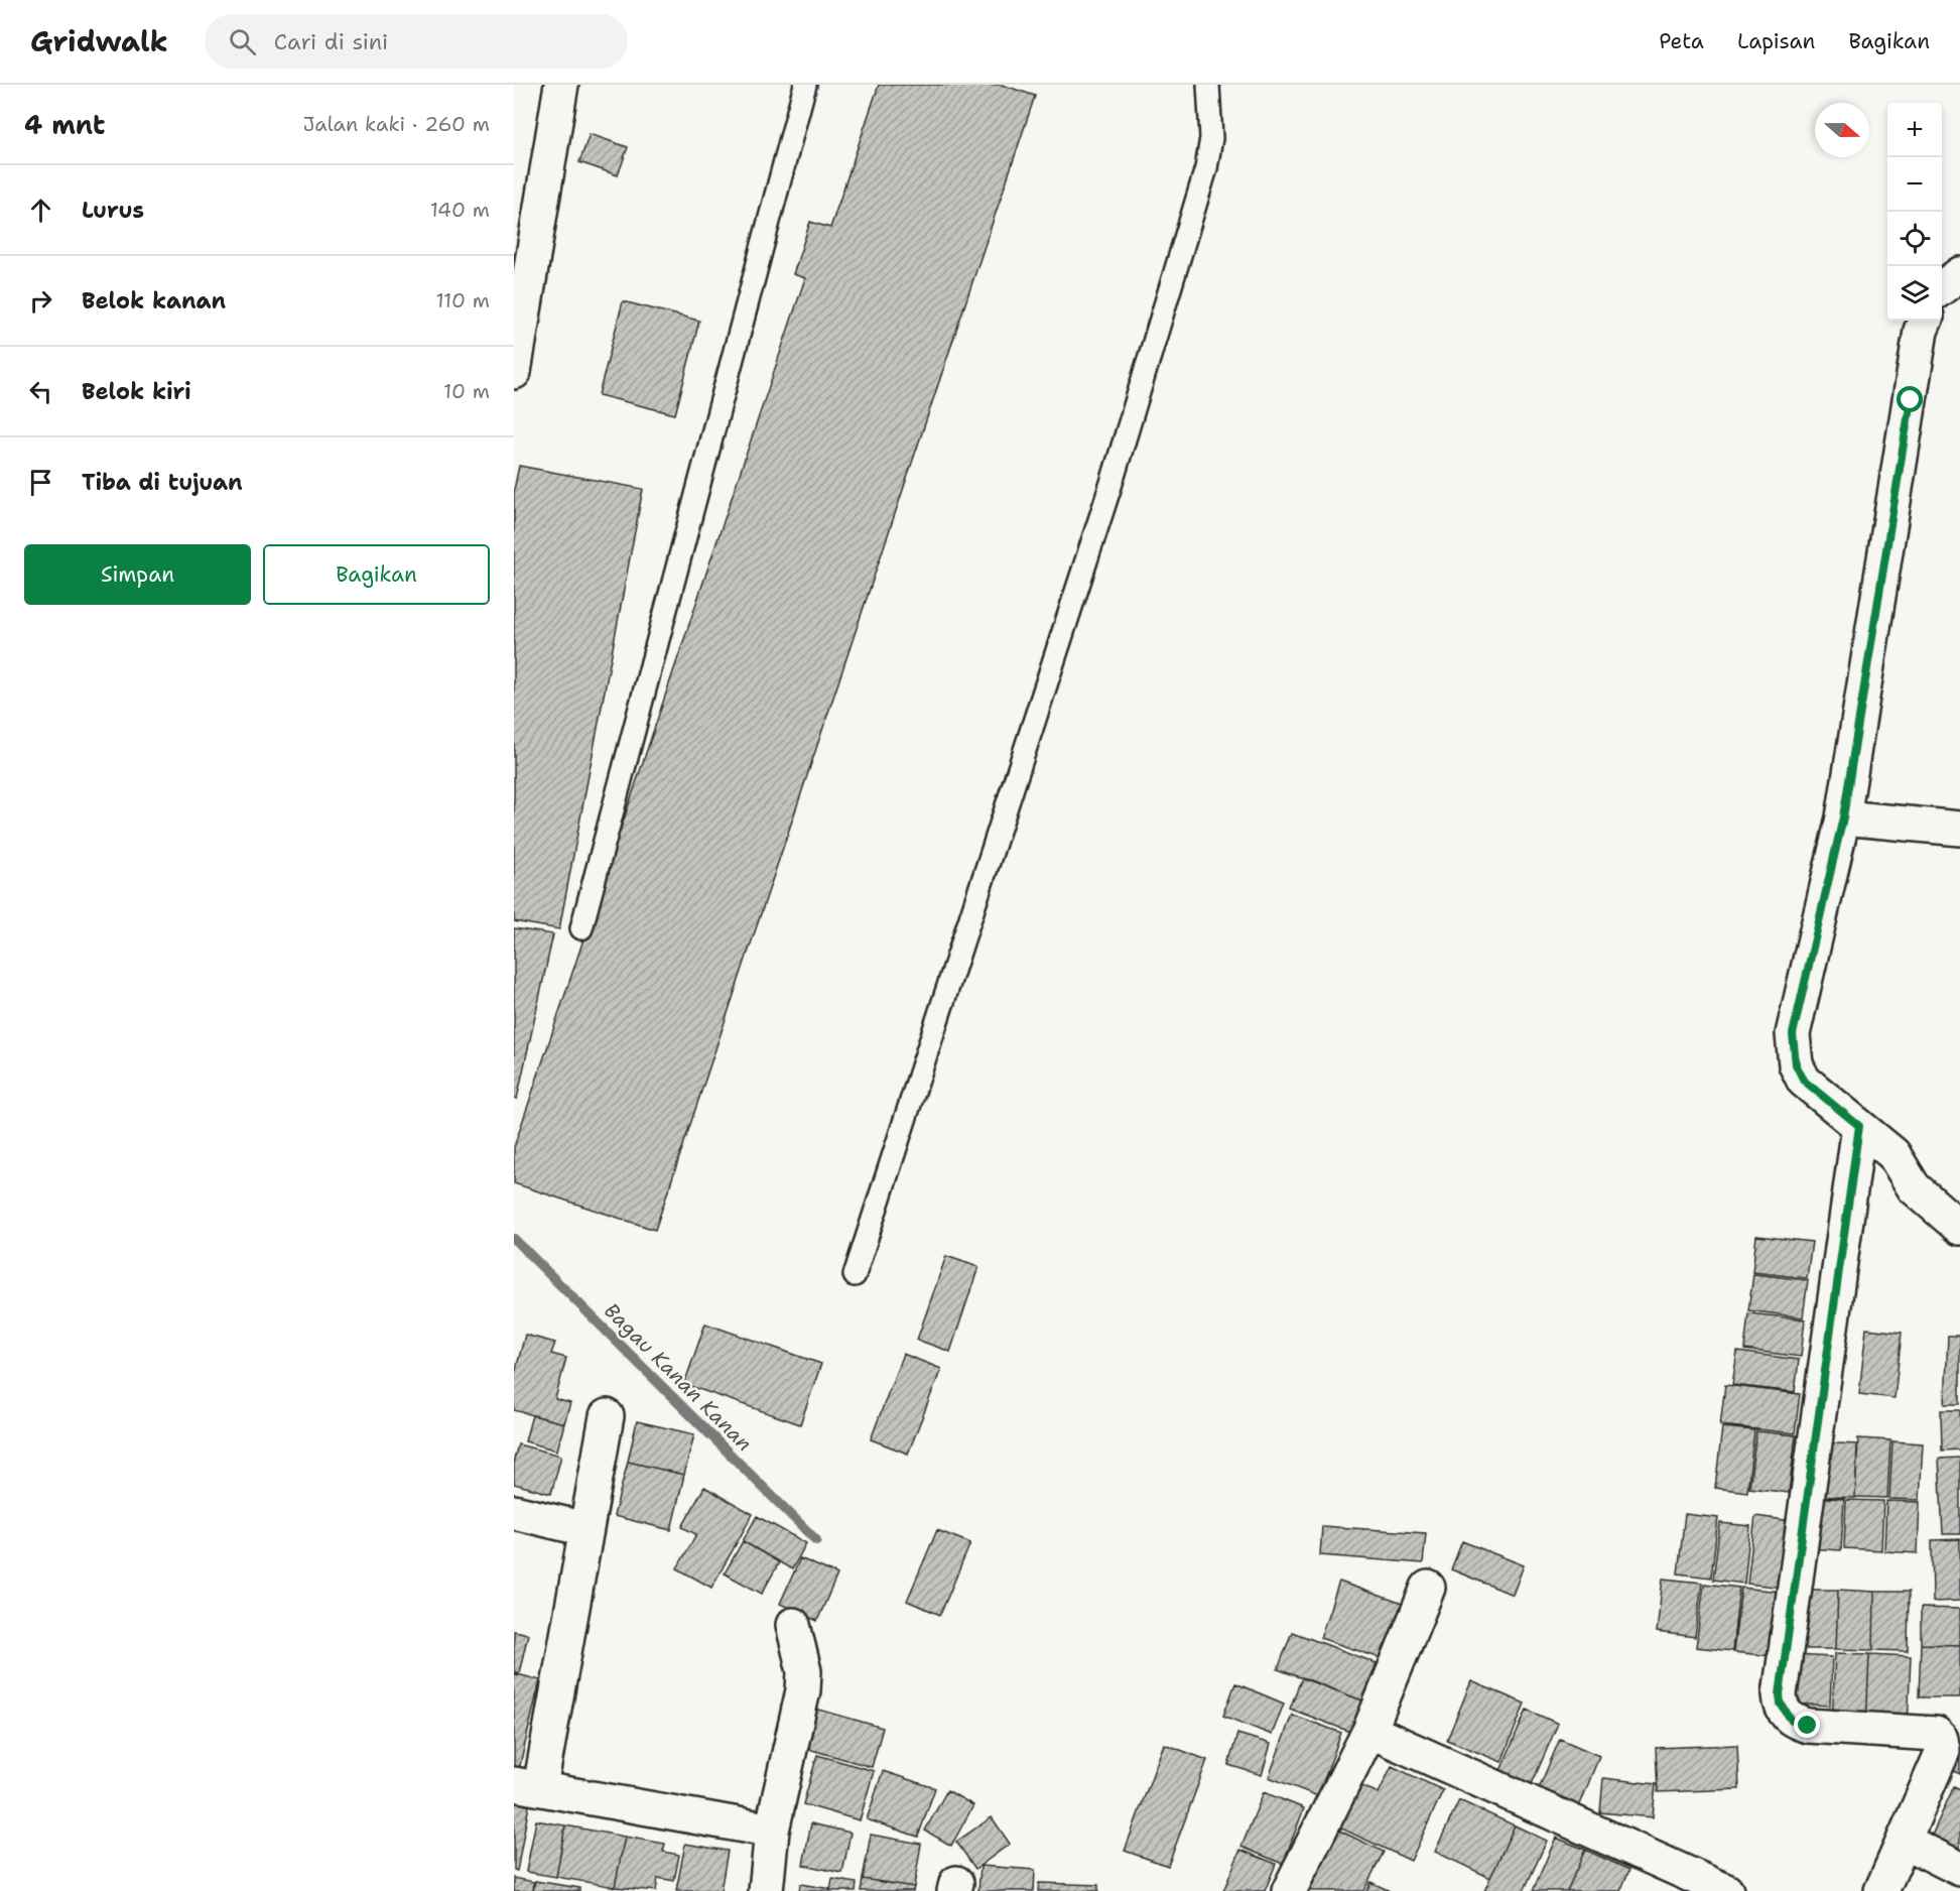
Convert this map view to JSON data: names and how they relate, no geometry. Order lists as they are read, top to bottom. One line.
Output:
{"water":["Bagau Kanan Kanan"],"north":"right","page":{"header":"Gridwalk","search":"Cari di sini","nav":["Peta","Lapisan","Bagikan"],"heading":["4 mnt","Jalan kaki · 260 m"],"map_buttons":["+","−"],"list":[["Lurus","140 m"],["Belok kanan","110 m"],["Belok kiri","10 m"],"Tiba di tujuan"],"buttons":["Simpan","Bagikan"]}}
